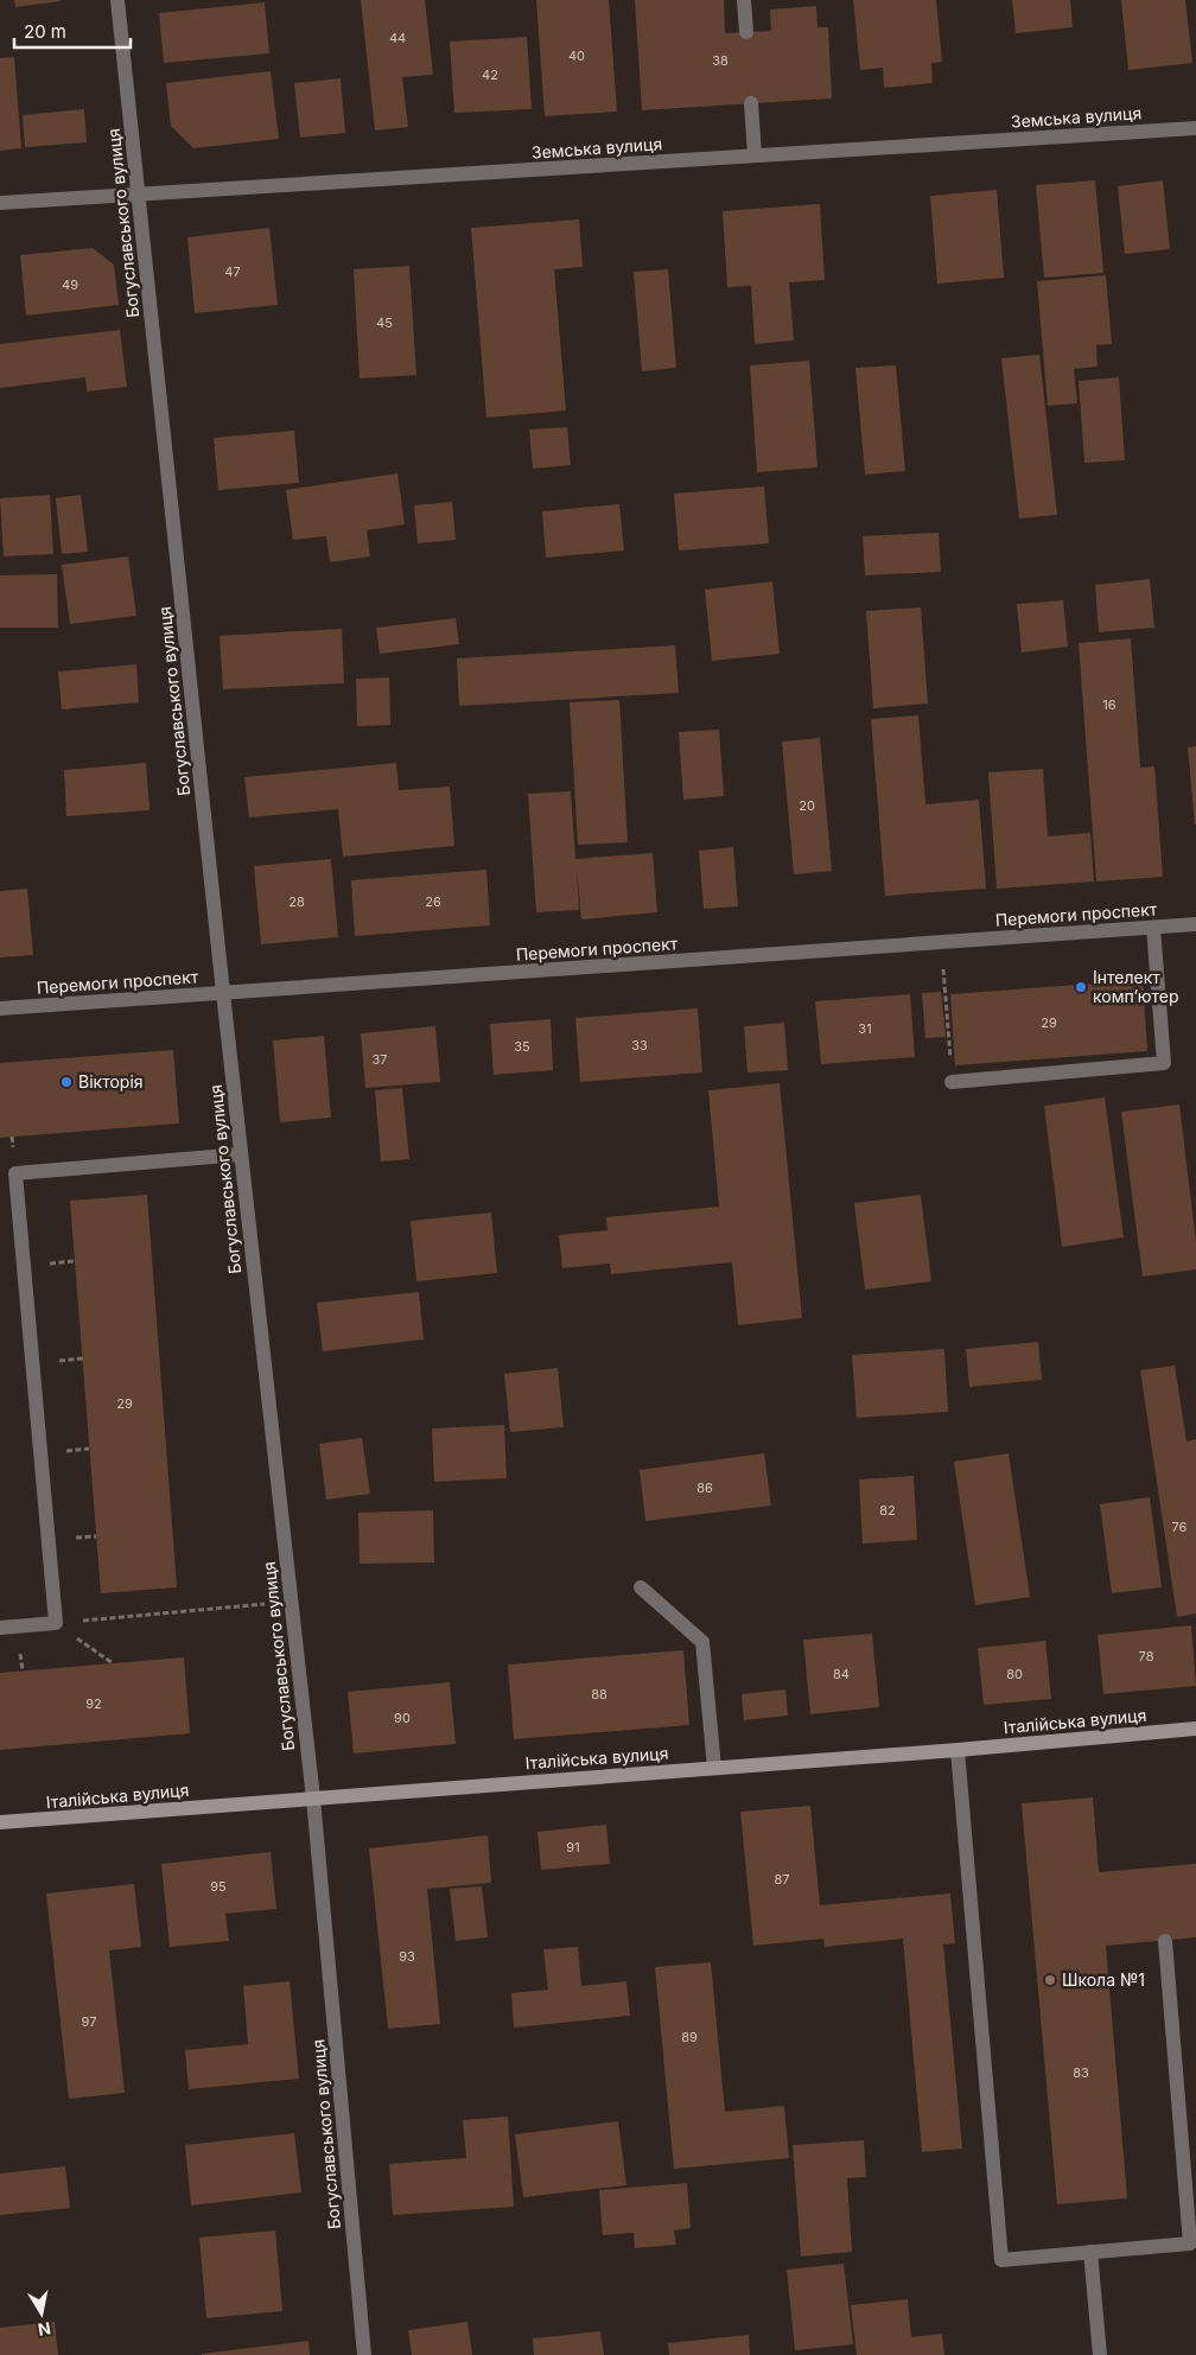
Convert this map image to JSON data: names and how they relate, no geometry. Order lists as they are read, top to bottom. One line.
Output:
{"streets":{"main road":["Італійська вулиця"],"street":["Земська вулиця","Богуславського вулиця","Перемоги проспект"]},"crossings":[["Земська вулиця","Богуславського вулиця"],["Богуславського вулиця","Перемоги проспект"],["Богуславського вулиця","Італійська вулиця"]],"places":["Інтелект комп’ютер","Вікторія","Школа №1"],"house_numbers":["44","40","38","42","47","49","45","16","20","28","26","29","31","33","35","37","29","86","82","76","78","84","80","88","92","90","91","87","95","93","97","89","83"],"scale_bar":"20 m","north":"bottom"}
